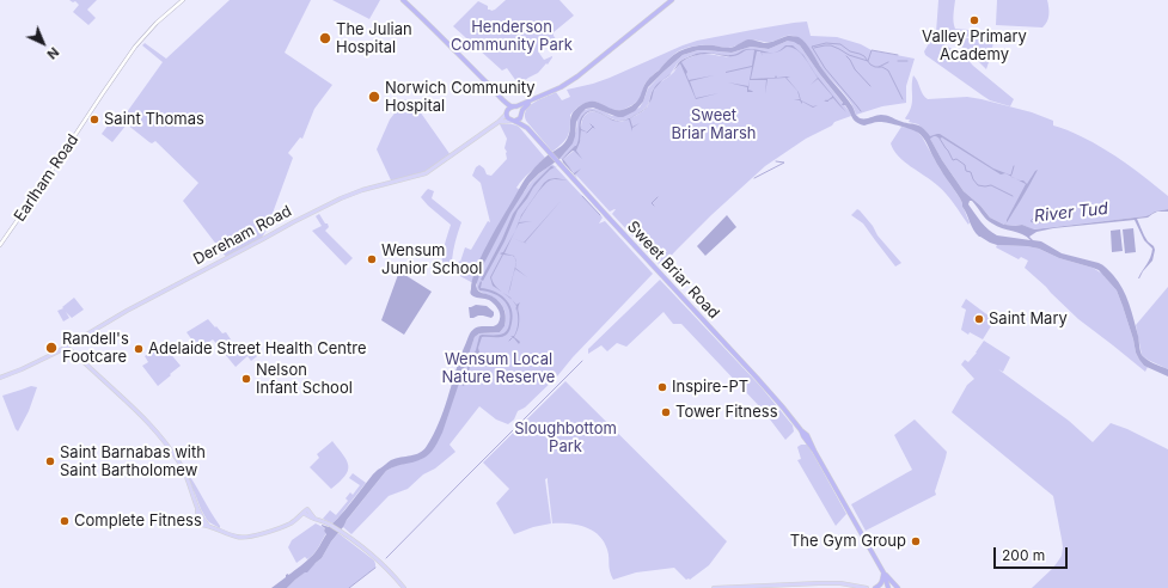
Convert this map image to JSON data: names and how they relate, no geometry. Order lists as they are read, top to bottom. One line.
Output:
{"streets":{"highway":["Dereham Road","Sweet Briar Road"],"main road":["Earlham Road"]},"crossings":[["Dereham Road","Sweet Briar Road"]],"water":["River Tud"],"parks":["Henderson Community Park","Sweet Briar Marsh","Wensum Local Nature Reserve","Sloughbottom Park"],"places":["Valley Primary Academy","The Julian Hospital","Norwich Community Hospital","Saint Thomas","Wensum Junior School","Saint Mary","Randell's Footcare","Adelaide Street Health Centre","Nelson Infant School","Inspire-PT","Tower Fitness","Saint Barnabas with Saint Bartholomew","Complete Fitness","The Gym Group"],"scale_bar":"200 m","north":"bottom right"}
